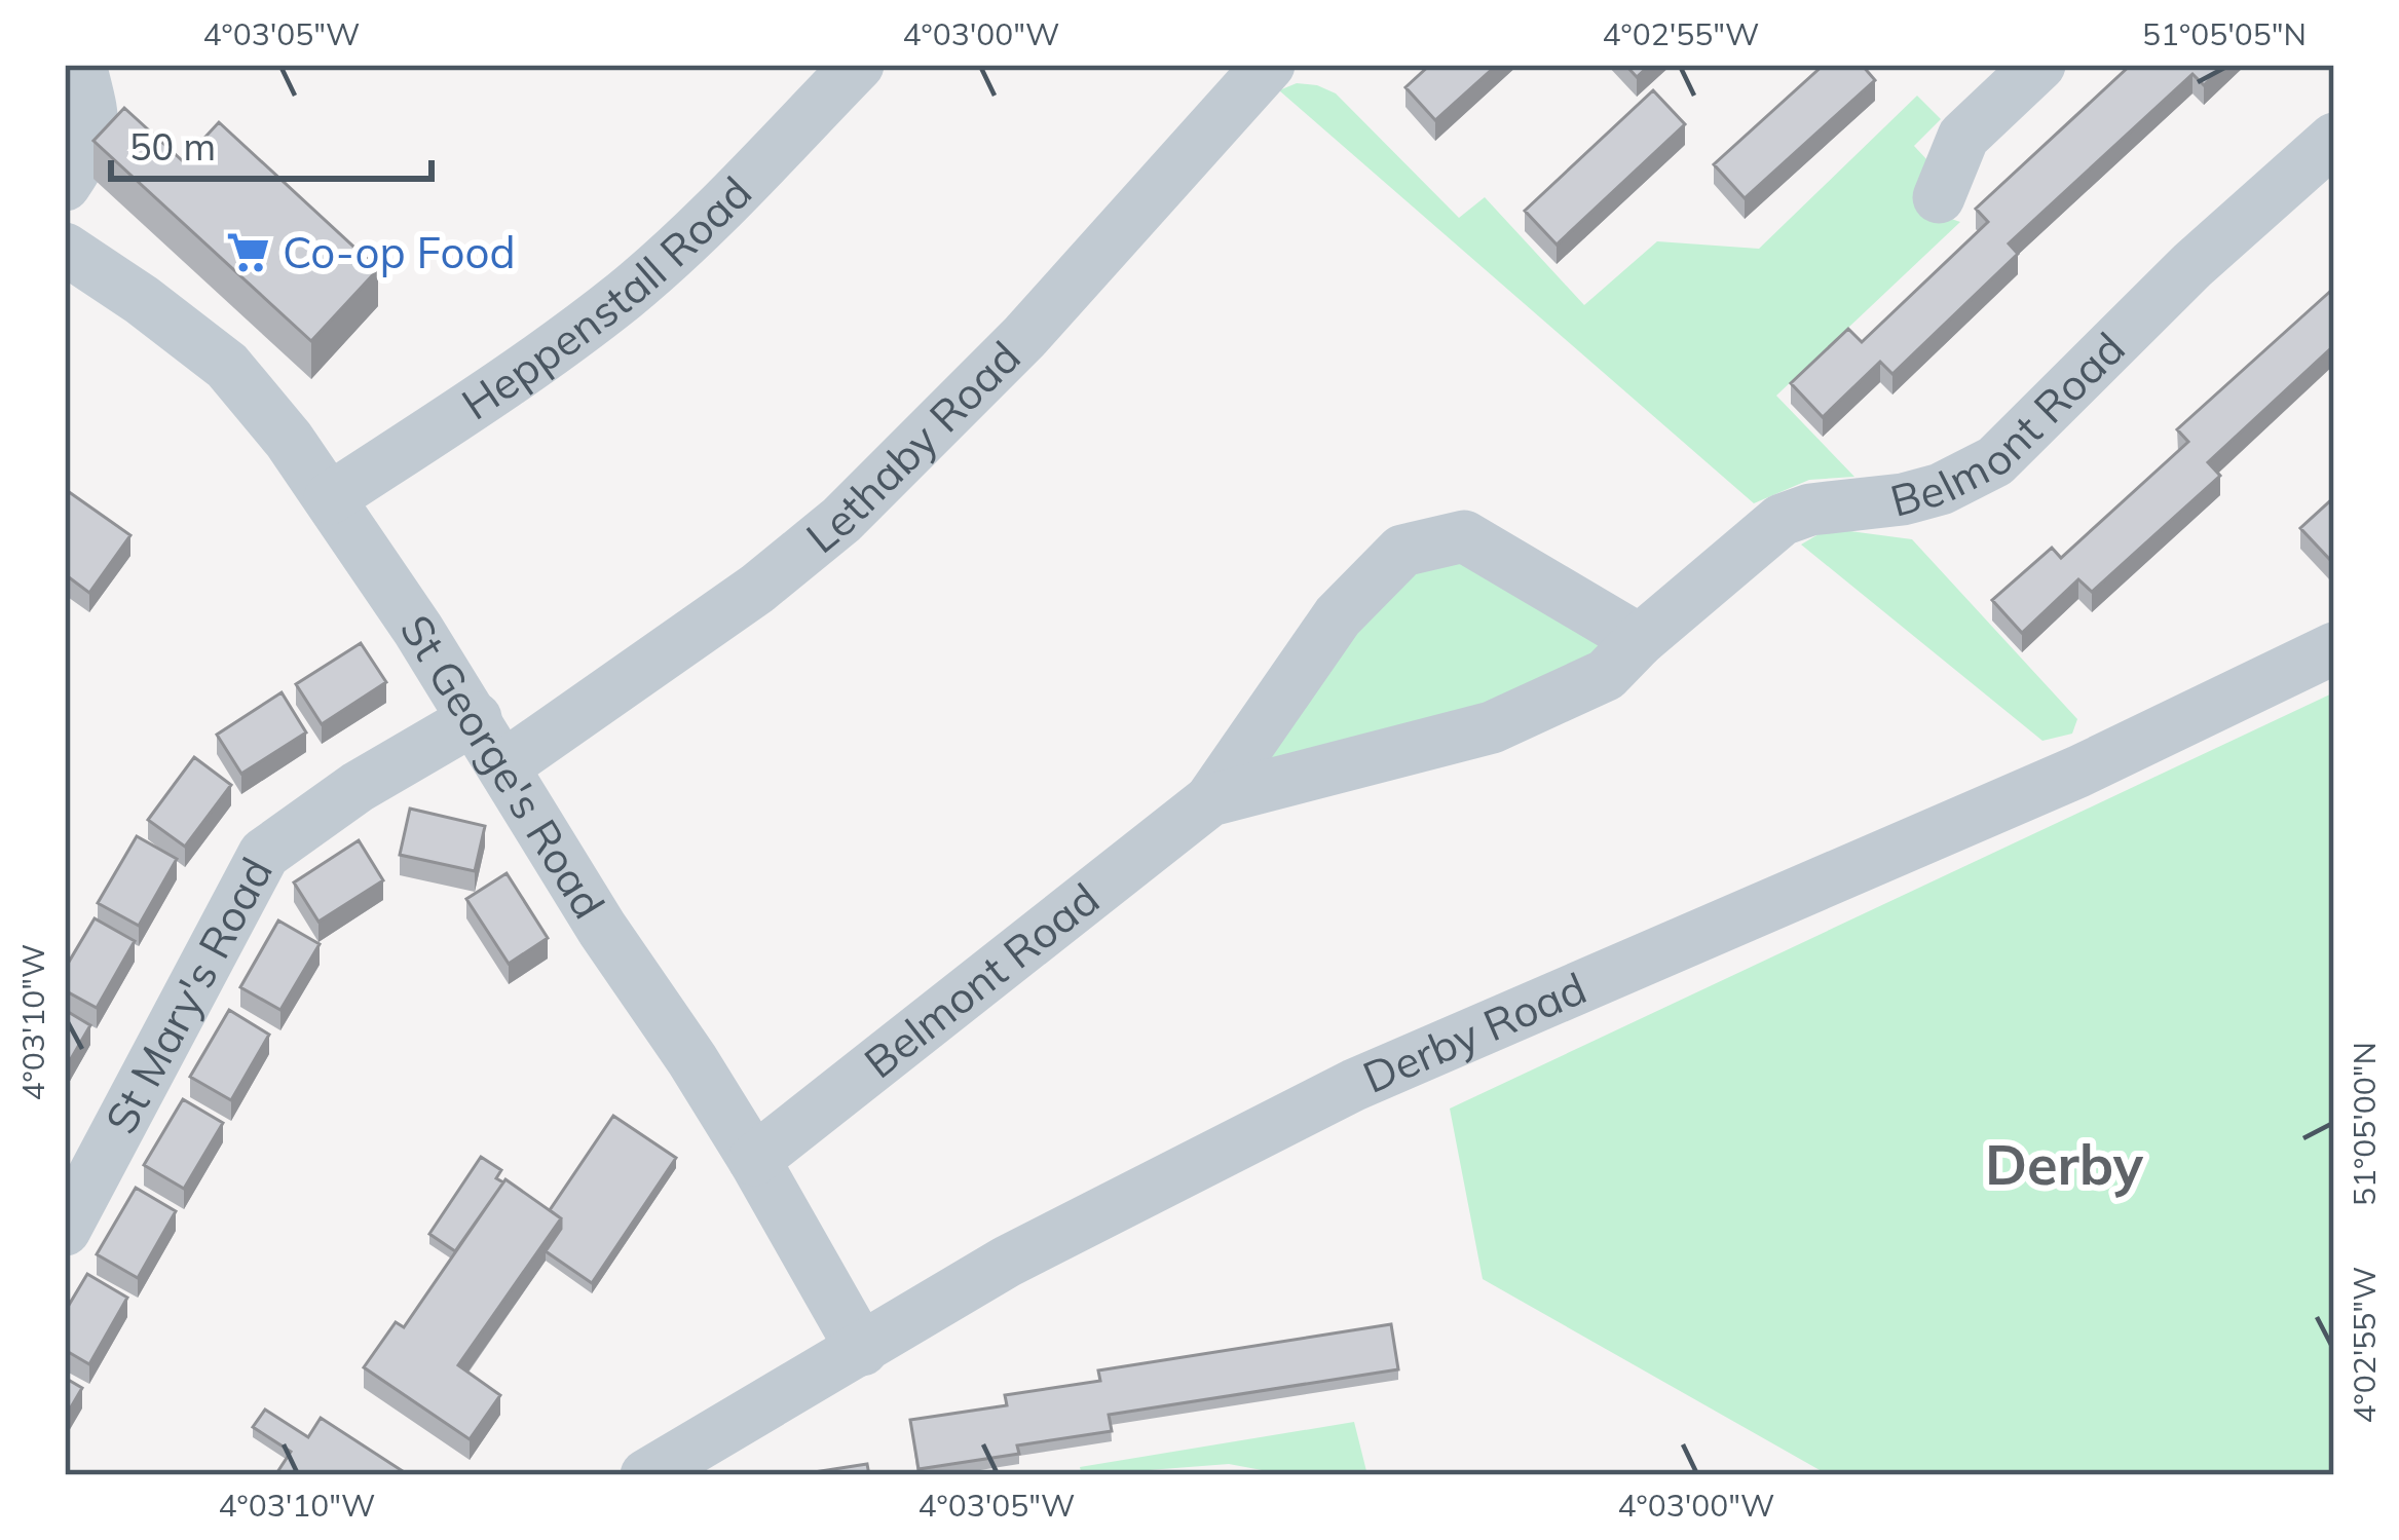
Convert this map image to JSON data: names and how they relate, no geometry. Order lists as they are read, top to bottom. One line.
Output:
{"streets":{"street":["Heppenstall Road","Belmont Road","Lethaby Road","St George's Road","St Mary's Road","Derby Road"]},"crossings":[["Heppenstall Road","St George's Road"],["Belmont Road","St George's Road"],["Lethaby Road","St George's Road"],["St George's Road","St Mary's Road"],["St George's Road","Derby Road"]],"districts":["Derby"],"places":{"supermarket":["Co-op Food"]},"scale_bar":"50 m","coordinates":["4°03'05\"W","4°03'00\"W","4°02'55\"W","51°05'05\"N","4°03'10\"W","51°05'00\"N"]}
